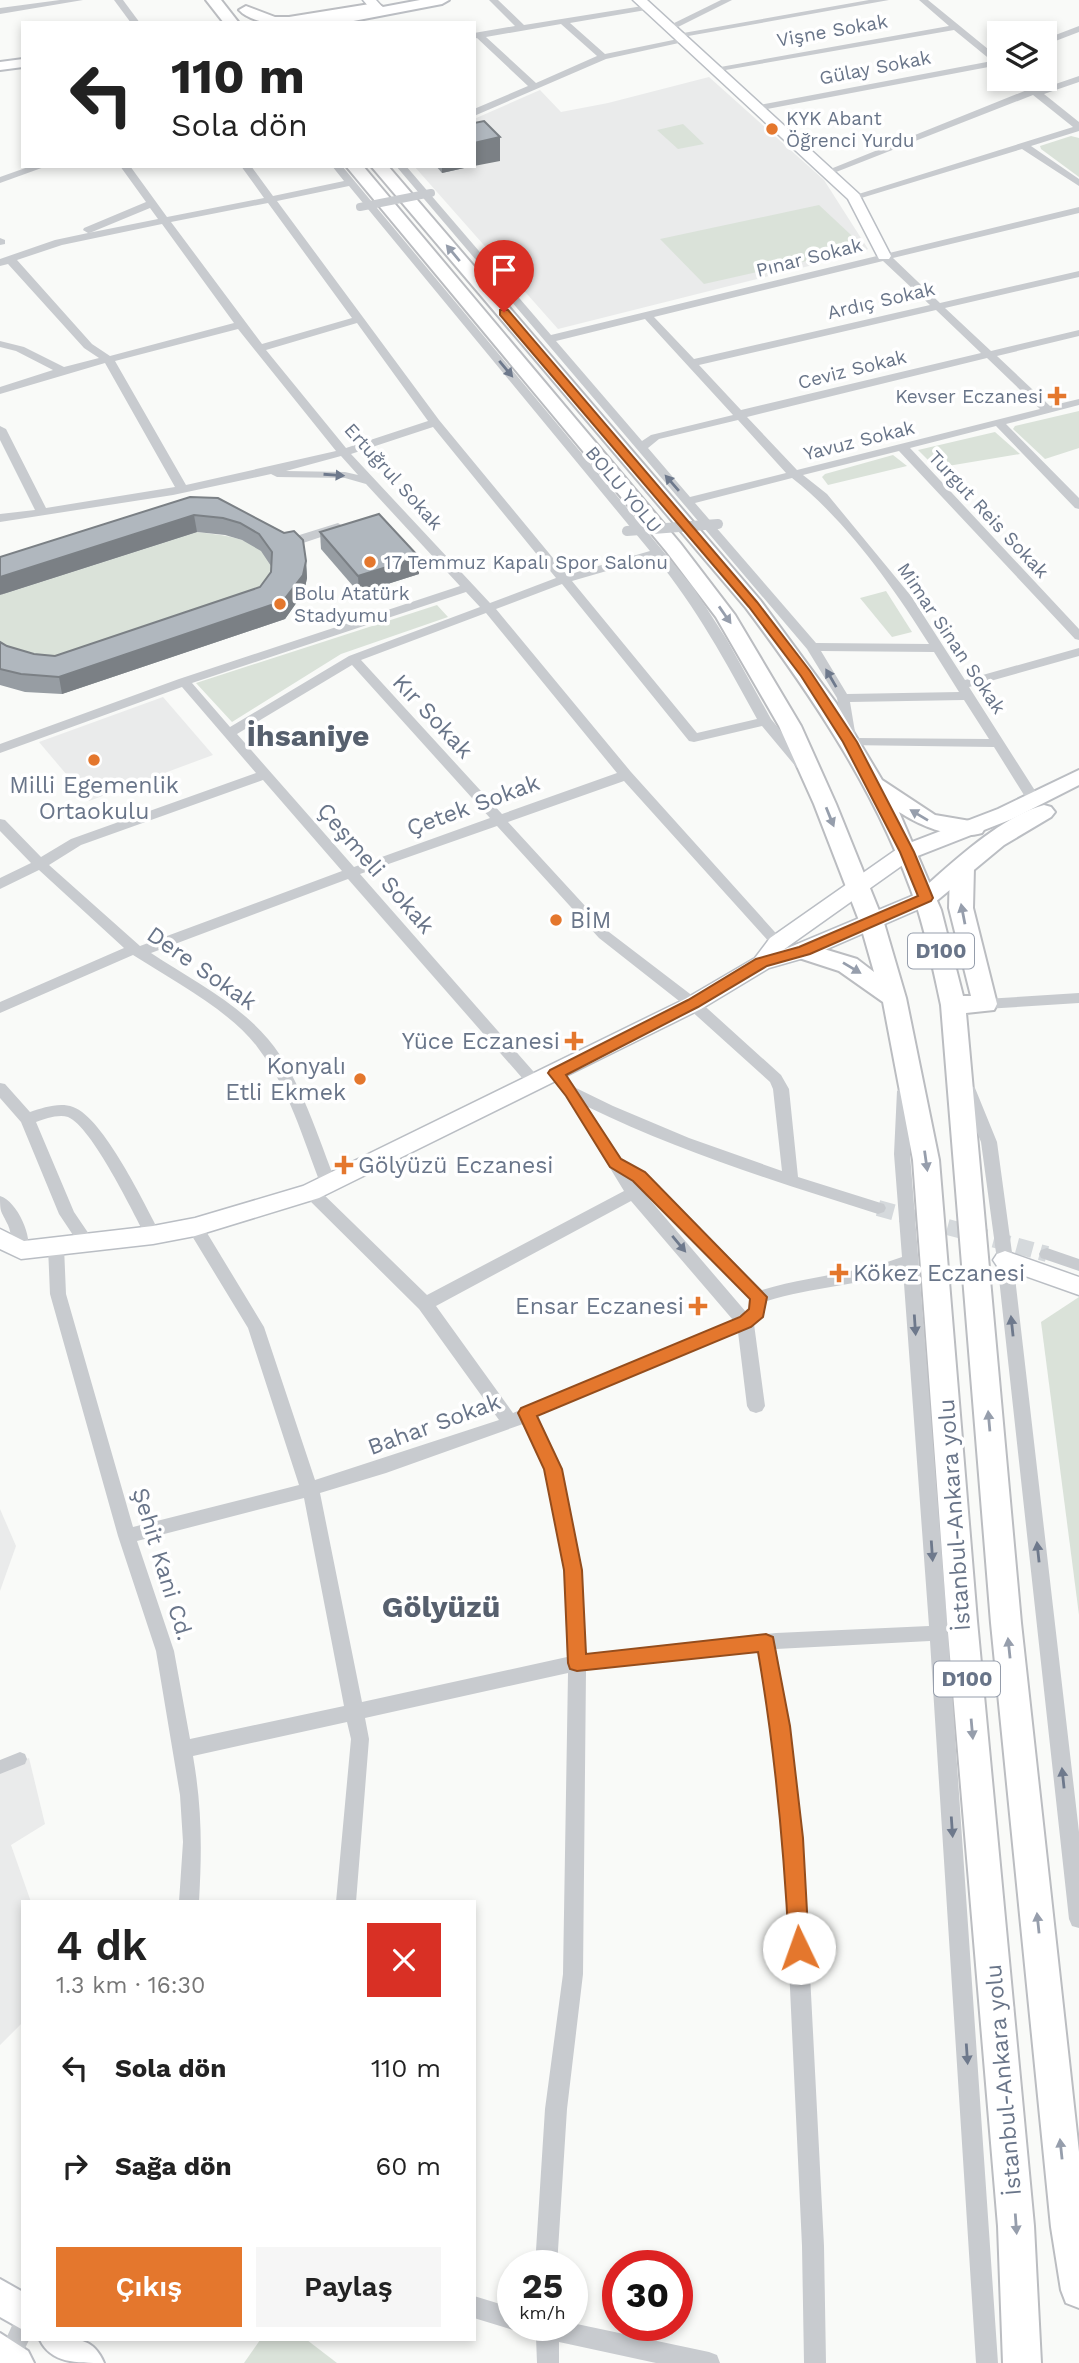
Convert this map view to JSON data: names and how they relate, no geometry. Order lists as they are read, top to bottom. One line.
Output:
{"streets":{"highway":["BOLU YOLU","D100","İstanbul-Ankara yolu"],"street":["Vişne Sokak","Gülay Sokak","Pınar Sokak","Ardıç Sokak","Ceviz Sokak","Yavuz Sokak","Ertuğrul Sokak","Turgut Reis Sokak","Mimar Sinan Sokak","Kır Sokak","Çetek Sokak","Çeşmeli Sokak","Dere Sokak","Bahar Sokak","Şehit Kani Cd."]},"crossings":[["Pınar Sokak","Mimar Sinan Sokak"],["Ardıç Sokak","Mimar Sinan Sokak"],["Ceviz Sokak","Mimar Sinan Sokak"],["Yavuz Sokak","Turgut Reis Sokak"],["Yavuz Sokak","Mimar Sinan Sokak"],["Ertuğrul Sokak","Çetek Sokak"],["BOLU YOLU","İstanbul-Ankara yolu"],["Kır Sokak","Çetek Sokak"],["Çetek Sokak","Çeşmeli Sokak"],["Çetek Sokak","Dere Sokak"],["D100","İstanbul-Ankara yolu"],["Bahar Sokak","Şehit Kani Cd."]],"districts":["İhsaniye","Gölyüzü"],"places":{"other":["KYK Abant Öğrenci Yurdu","17 Temmuz Kapalı Spor Salonu","Bolu Atatürk Stadyumu","Milli Egemenlik Ortaokulu","BİM","Konyalı Etli Ekmek"],"health":["Kevser Eczanesi","Yüce Eczanesi","Gölyüzü Eczanesi","Kökez Eczanesi","Ensar Eczanesi"]},"page":{"turn":["110 m","Sola dön"],"heading":["4 dk","1.3 km · 16:30"],"list":[{"name":"Sola dön","value":"110 m"},{"name":"Sağa dön","value":"60 m"}],"buttons":["Çıkış","Paylaş"],"speed":"25 km/h","limit":"30"}}
